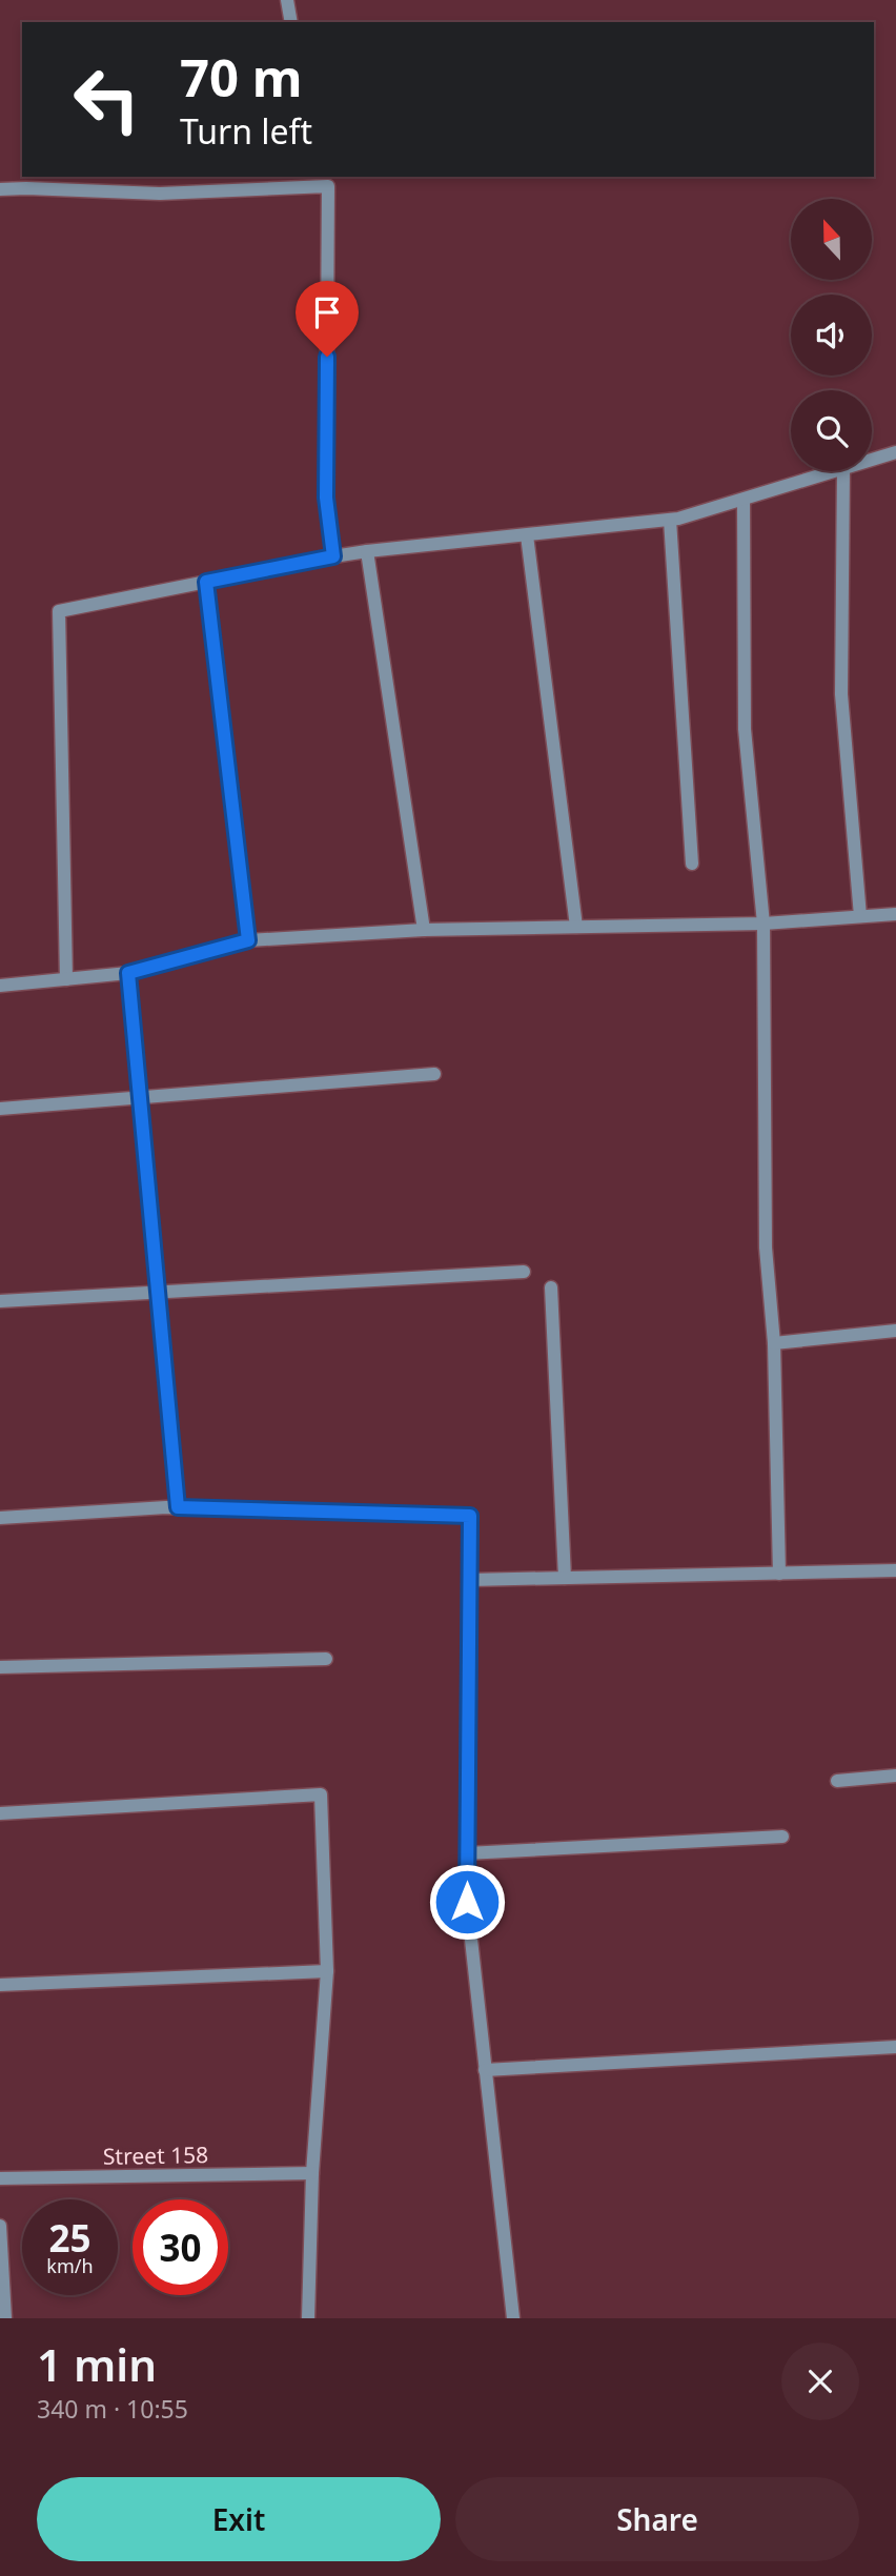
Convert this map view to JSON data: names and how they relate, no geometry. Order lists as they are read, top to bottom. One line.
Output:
{"streets":{"street":["Street 158"]},"north":"top","page":{"turn":["70 m","Turn left"],"speed":"25 km/h","limit":"30","heading":["1 min","340 m · 10:55"],"buttons":["Exit","Share"]}}
